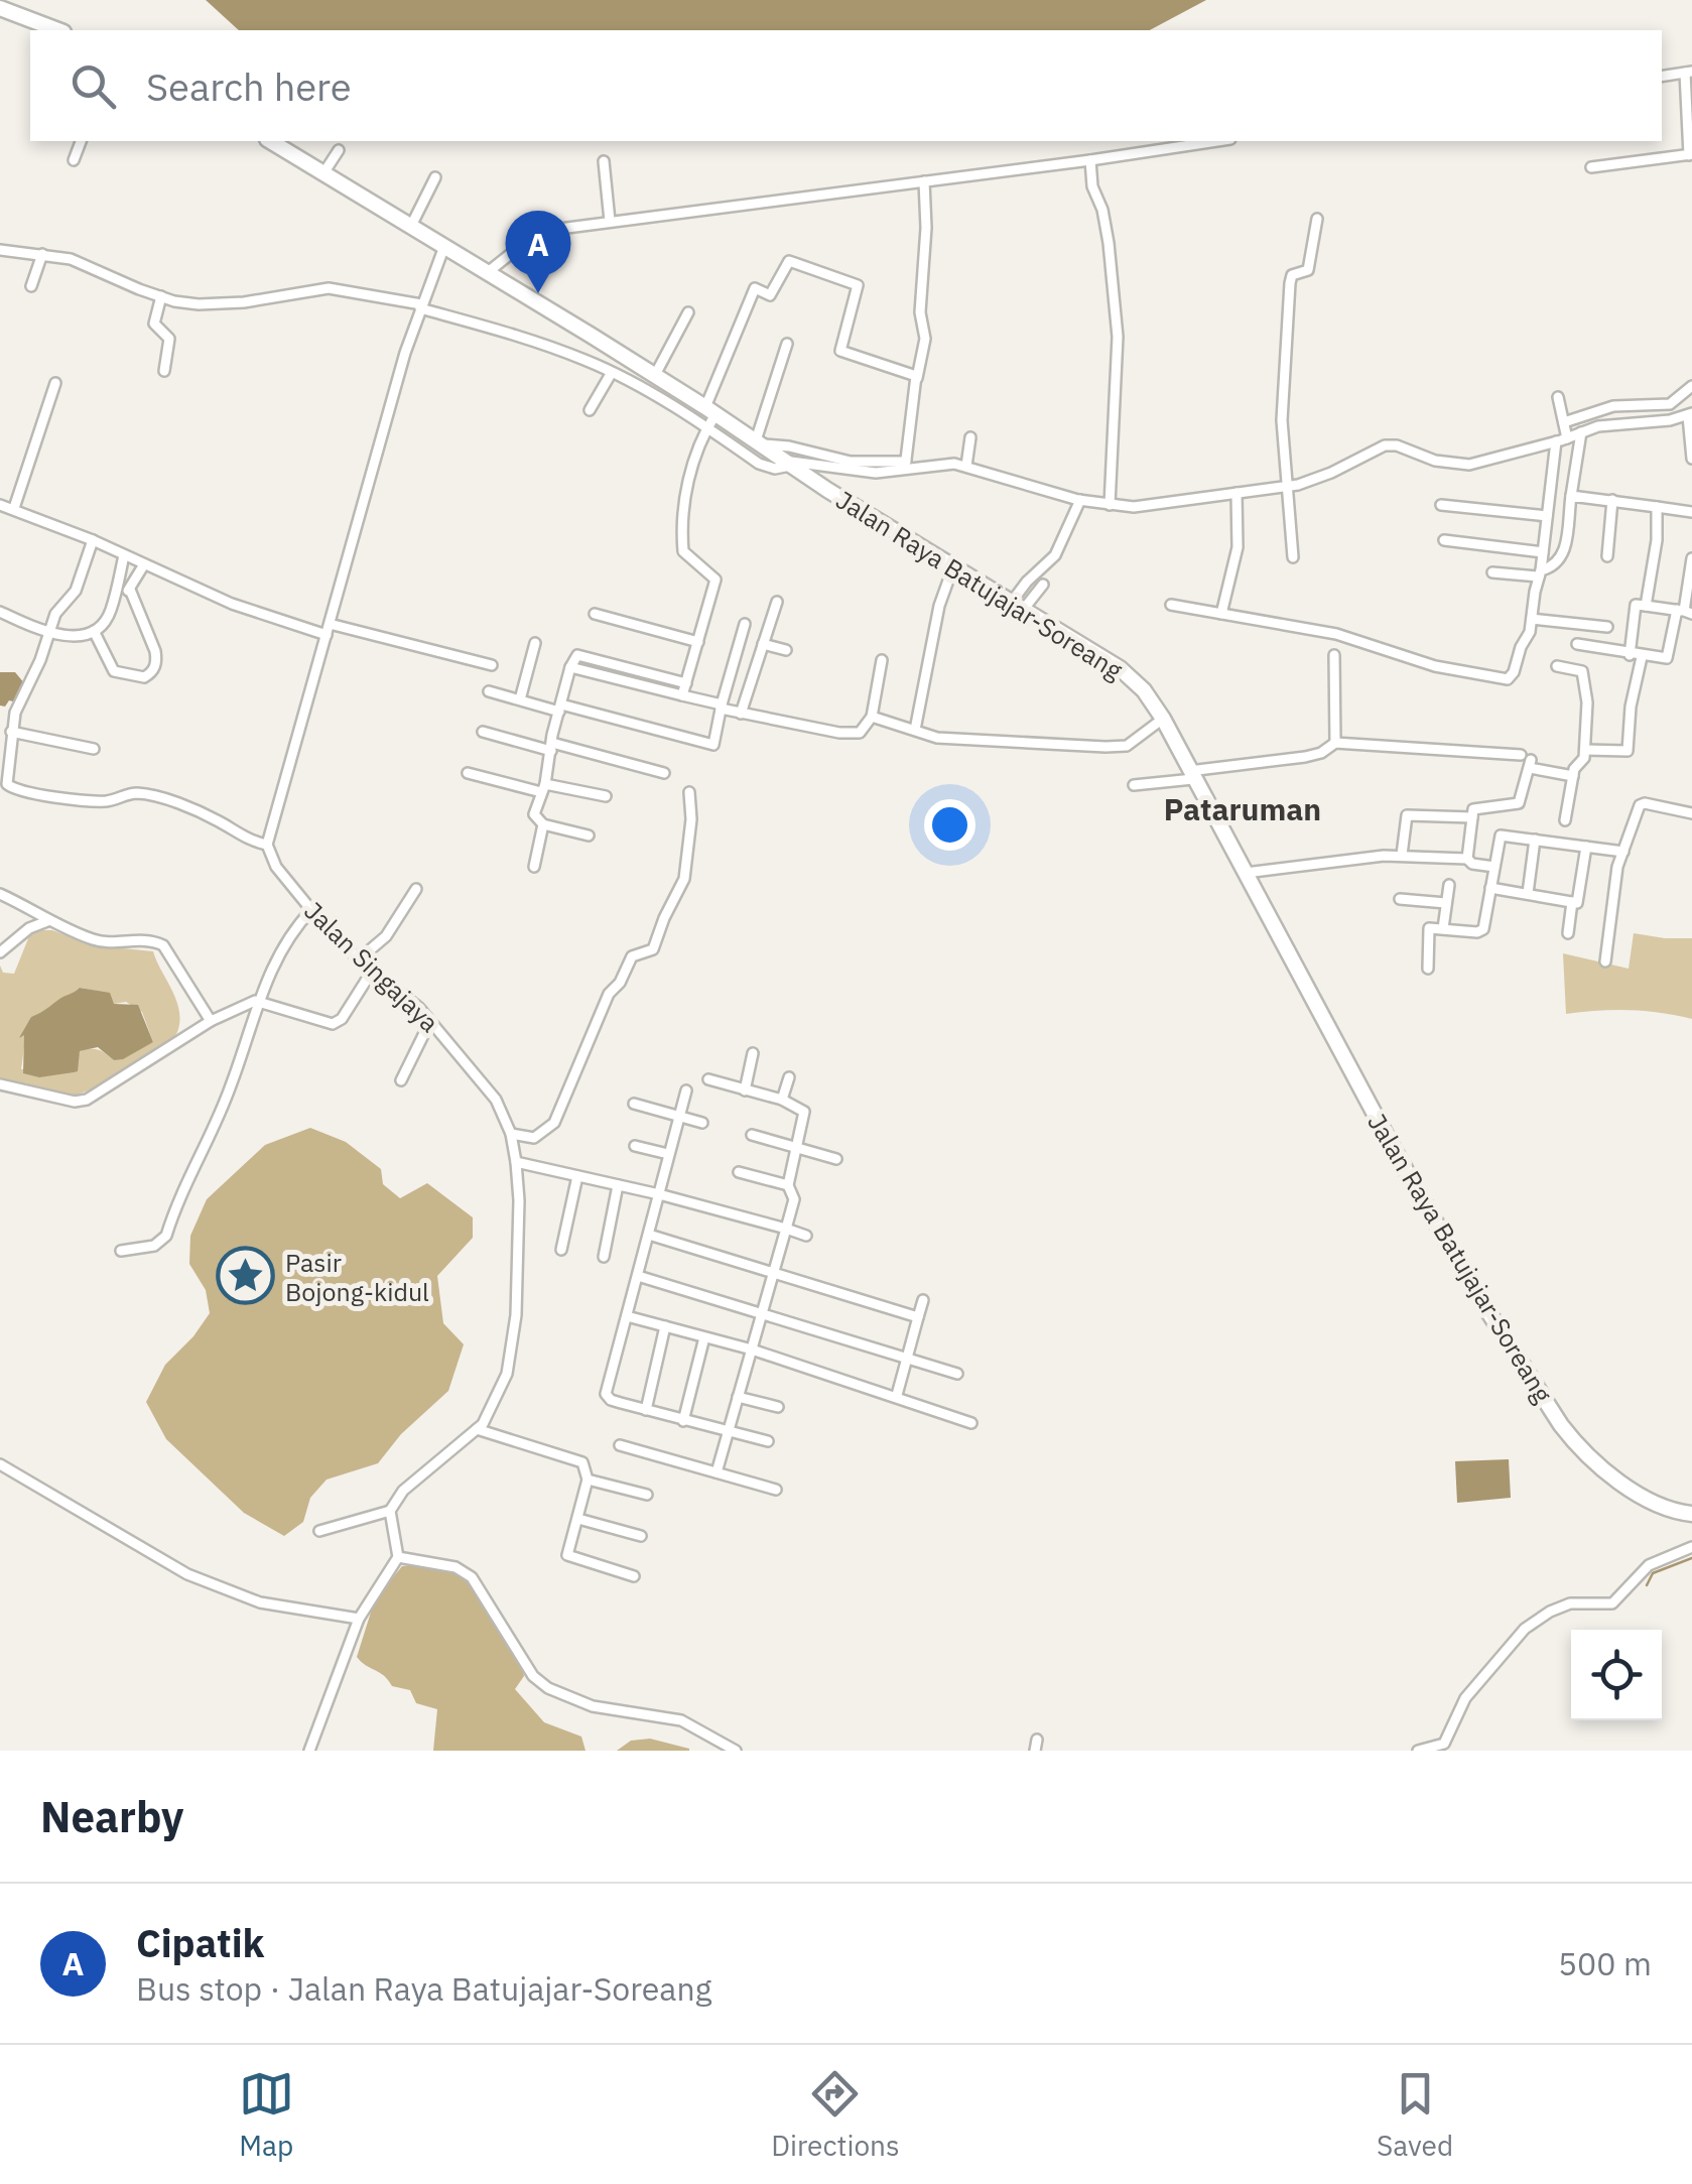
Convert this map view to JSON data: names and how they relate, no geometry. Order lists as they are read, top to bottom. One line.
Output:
{"streets":{"highway":["Jalan Raya Batujajar-Soreang"],"street":["Jalan Singajaya"]},"districts":["Pataruman"],"places":{"place":["Pasir Bojong-kidul"]},"page":{"search":"Search here","pins":"A","heading":"Nearby","list":[{"mark":"A","name":"Cipatik","note":"Bus stop · Jalan Raya Batujajar-Soreang","value":"500 m"}],"nav":["Map","Directions","Saved"]}}
